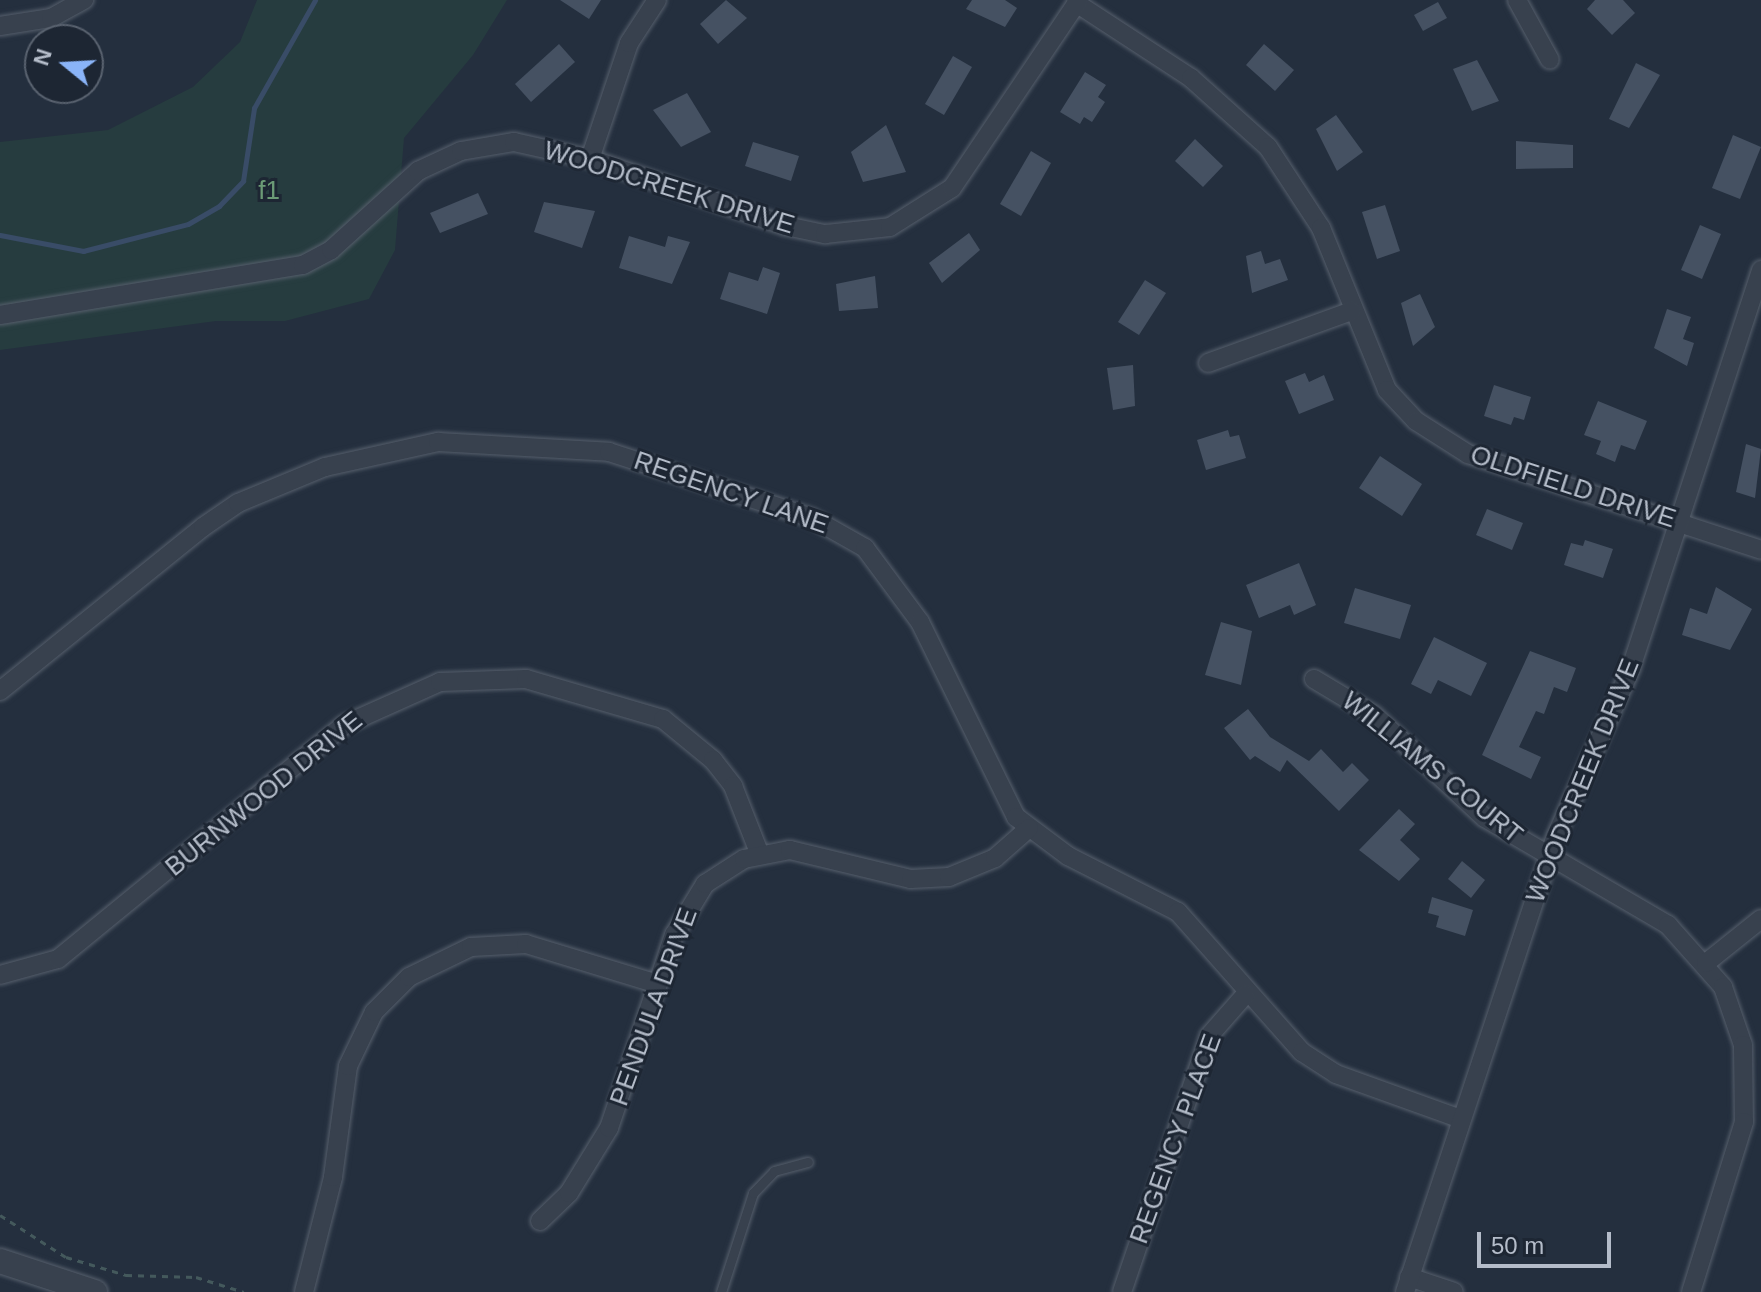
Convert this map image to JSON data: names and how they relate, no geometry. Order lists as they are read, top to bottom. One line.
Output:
{"streets":{"street":["WOODCREEK DRIVE","OLDFIELD DRIVE","REGENCY LANE","WILLIAMS COURT","BURNWOOD DRIVE","PENDULA DRIVE","REGENCY PLACE"]},"crossings":[["WOODCREEK DRIVE","OLDFIELD DRIVE"],["WOODCREEK DRIVE","REGENCY LANE"],["WOODCREEK DRIVE","WILLIAMS COURT"],["REGENCY LANE","PENDULA DRIVE"],["REGENCY LANE","REGENCY PLACE"],["BURNWOOD DRIVE","PENDULA DRIVE"]],"parks":["f1"],"scale_bar":"50 m","north":"left"}
